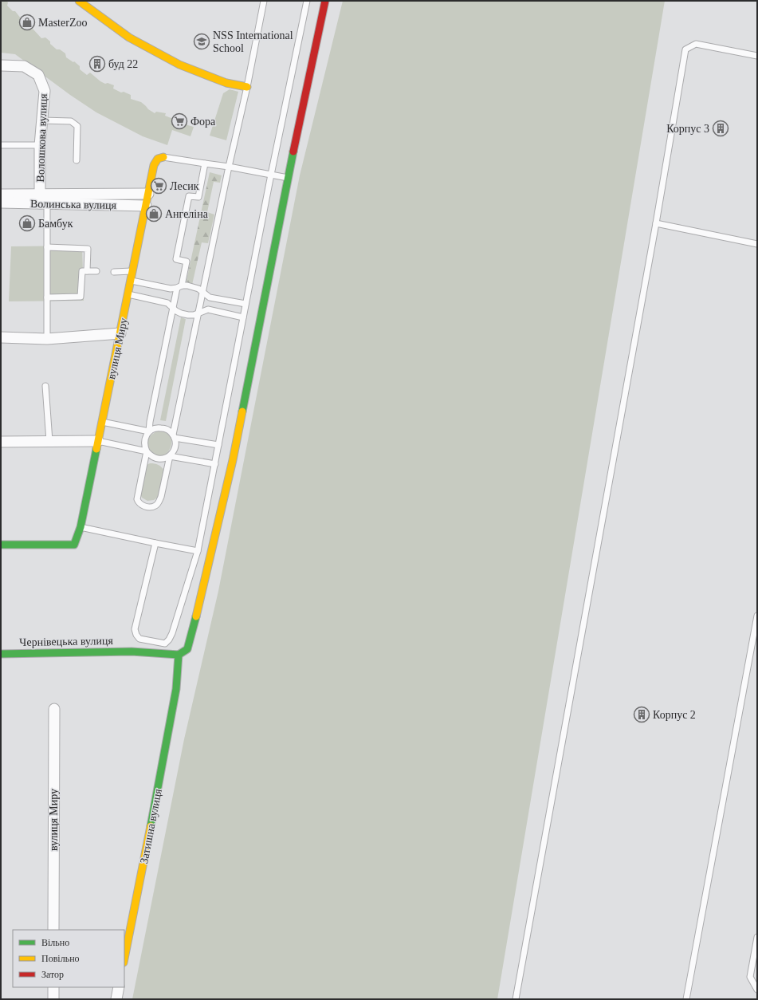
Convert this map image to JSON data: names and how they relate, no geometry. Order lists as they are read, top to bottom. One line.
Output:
{"streets":{"street":["Волошкова вулиця","Волинська вулиця","вулиця Миру","Чернівецька вулиця","Затишна вулиця"]},"crossings":[["Волошкова вулиця","Волинська вулиця"],["Волинська вулиця","вулиця Миру"],["Чернівецька вулиця","Затишна вулиця"]],"places":{"shop":["MasterZoo","Ангеліна","Бамбук"],"school or university":["NSS International School"],"building":["буд 22","Корпус 3","Корпус 2"],"supermarket":["Фора","Лесик"]},"legend":["Вільно","Повільно","Затор"]}
